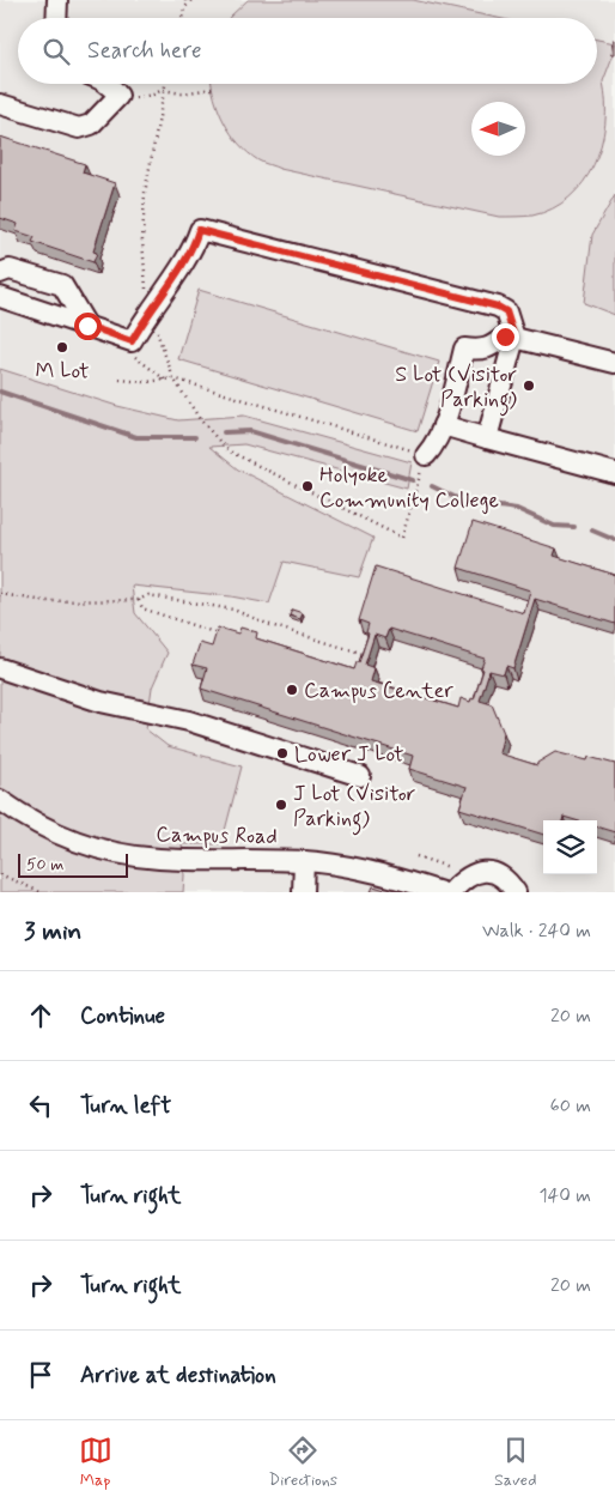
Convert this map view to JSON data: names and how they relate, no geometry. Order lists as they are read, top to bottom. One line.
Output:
{"streets":{"street":["Campus Road"]},"places":["M Lot","S Lot (Visitor Parking)","Holyoke Community College","Campus Center","Lower J Lot","J Lot (Visitor Parking)"],"scale_bar":"50 m","north":"left","page":{"search":"Search here","scale":"50 m","heading":["3 min","Walk · 240 m"],"list":[["Continue","20 m"],["Turn left","60 m"],["Turn right","140 m"],["Turn right","20 m"],"Arrive at destination"],"nav":["Map","Directions","Saved"]}}
